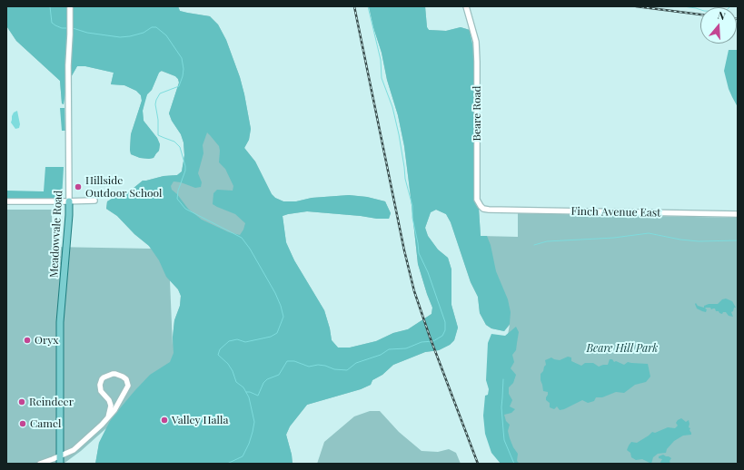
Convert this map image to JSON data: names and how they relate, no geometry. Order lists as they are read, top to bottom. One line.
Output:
{"streets":{"main road":["Meadowvale Road"],"street":["Beare Road","Finch Avenue East"]},"crossings":[["Beare Road","Finch Avenue East"]],"parks":["Beare Hill Park"],"places":["Hillside Outdoor School","Oryx","Reindeer","Valley Halla","Camel"],"north":"top"}
